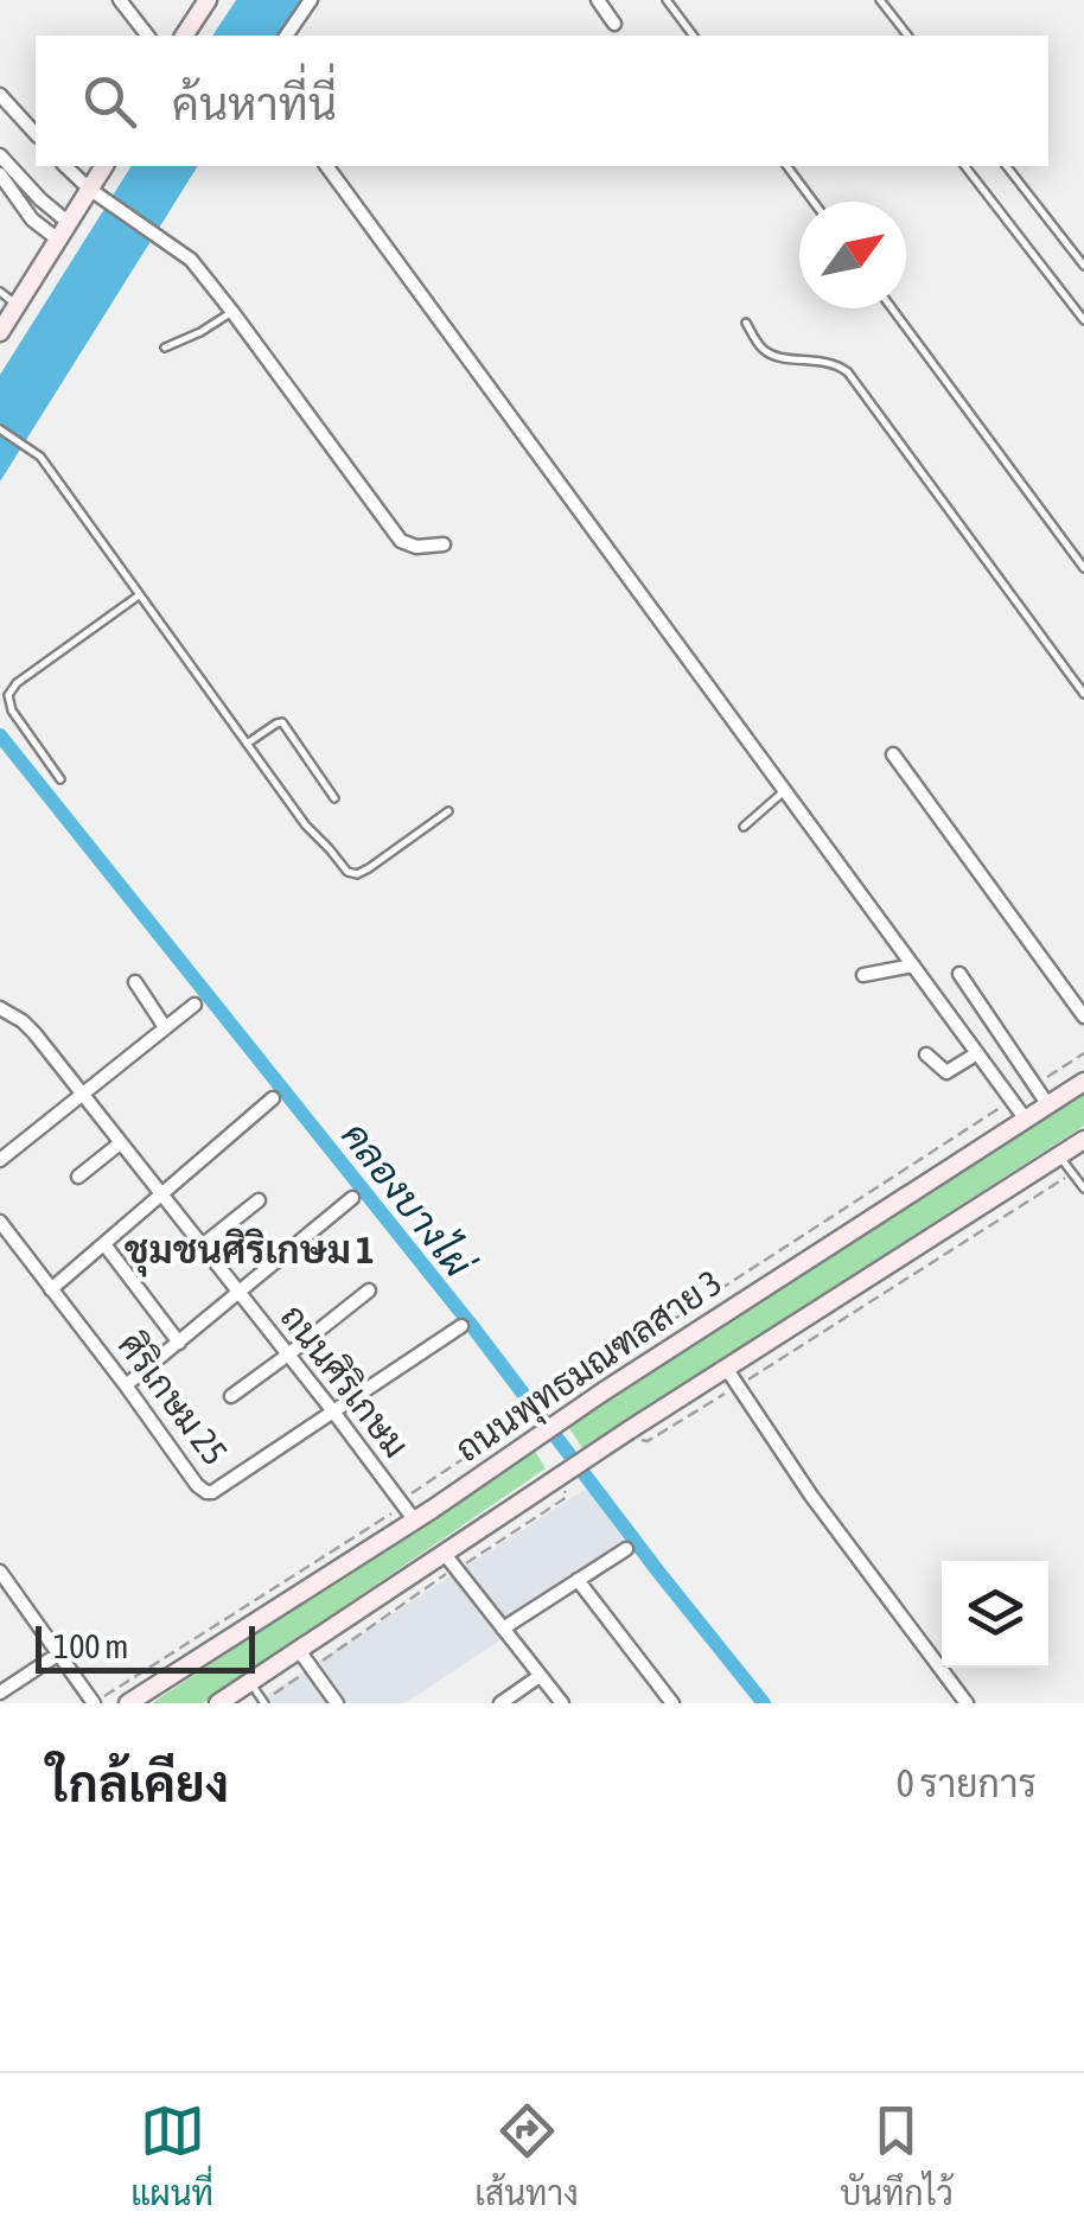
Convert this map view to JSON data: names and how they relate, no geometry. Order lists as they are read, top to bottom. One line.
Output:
{"streets":{"main road":["ถนนพุทธมณฑลสาย 3"],"street":["ถนนศิริเกษม","ศิริเกษม 25"]},"crossings":[["ถนนพุทธมณฑลสาย 3","ถนนศิริเกษม"],["ถนนศิริเกษม","ศิริเกษม 25"]],"districts":["ชุมชนศิริเกษม 1"],"water":["คลองบางไผ่"],"scale_bar":"100 m","north":"top right","page":{"search":"ค้นหาที่นี่","scale":"100 m","heading":["ใกล้เคียง","0 รายการ"],"nav":["แผนที่","เส้นทาง","บันทึกไว้"]}}
